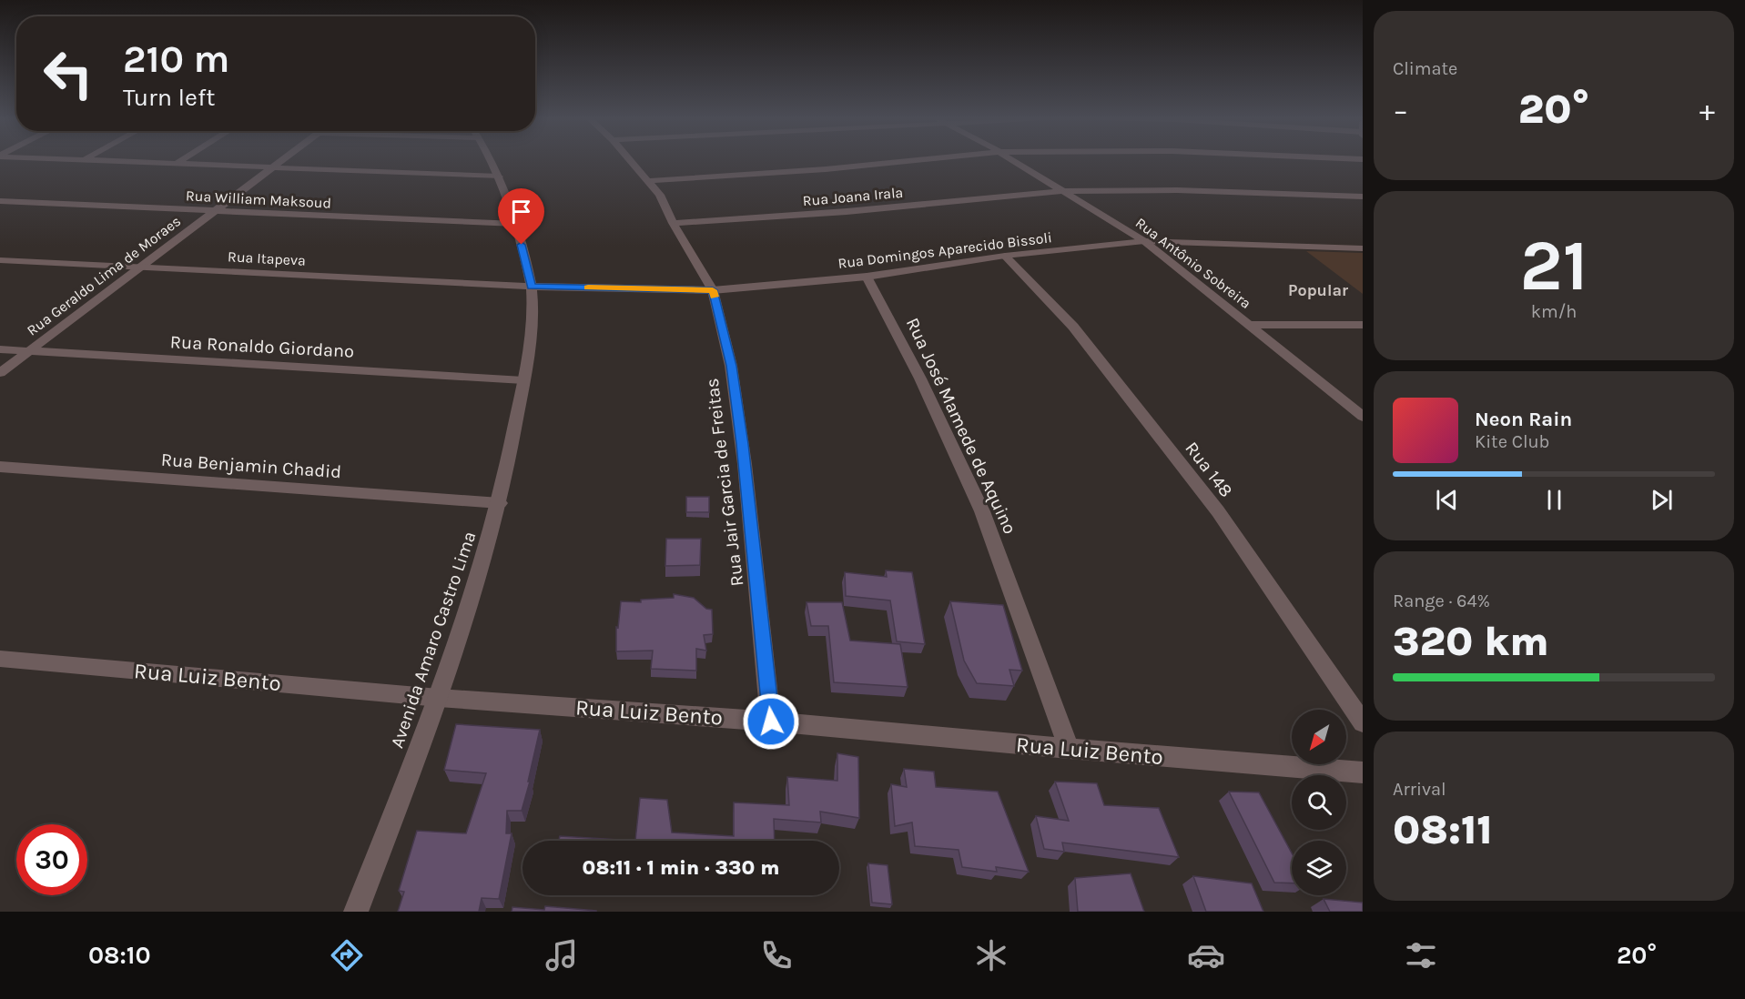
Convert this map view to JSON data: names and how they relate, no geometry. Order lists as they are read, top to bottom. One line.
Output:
{"streets":{"street":["Rua Joana Irala","Rua William Maksoud","Rua Domingos Aparecido Bissoli","Rua Itapeva","Rua Antônio Sobreira","Rua Geraldo Lima de Moraes","Rua Ronaldo Giordano","Rua José Mamede de Aquino","Rua Benjamin Chadid","Rua 148","Rua Jair Garcia de Freitas","Avenida Amaro Castro Lima","Rua Luiz Bento"]},"crossings":[["Rua Joana Irala","Rua Antônio Sobreira"],["Rua Joana Irala","Rua Jair Garcia de Freitas"],["Rua William Maksoud","Rua Geraldo Lima de Moraes"],["Rua William Maksoud","Avenida Amaro Castro Lima"],["Rua Domingos Aparecido Bissoli","Rua Itapeva"],["Rua Domingos Aparecido Bissoli","Rua Antônio Sobreira"],["Rua Domingos Aparecido Bissoli","Rua José Mamede de Aquino"],["Rua Domingos Aparecido Bissoli","Rua 148"],["Rua Domingos Aparecido Bissoli","Rua Jair Garcia de Freitas"],["Rua Domingos Aparecido Bissoli","Avenida Amaro Castro Lima"],["Rua Itapeva","Rua Geraldo Lima de Moraes"],["Rua Itapeva","Avenida Amaro Castro Lima"],["Rua Geraldo Lima de Moraes","Rua Ronaldo Giordano"],["Rua Ronaldo Giordano","Avenida Amaro Castro Lima"],["Rua José Mamede de Aquino","Rua Luiz Bento"],["Rua Benjamin Chadid","Avenida Amaro Castro Lima"],["Rua Jair Garcia de Freitas","Rua Luiz Bento"],["Avenida Amaro Castro Lima","Rua Luiz Bento"]],"districts":["Popular"],"north":"bottom left","page":{"tile":["Climate",["21","km/h"],["Range · 64%","320 km"],["Arrival","08:11"]],"turn":["210 m","Turn left"],"heat":["−","20°","+"],"song":["Neon Rain","Kite Club"],"limit":"30","trip":"08:11 · 1 min · 330 m","tabs":["08:10","20°"]}}
